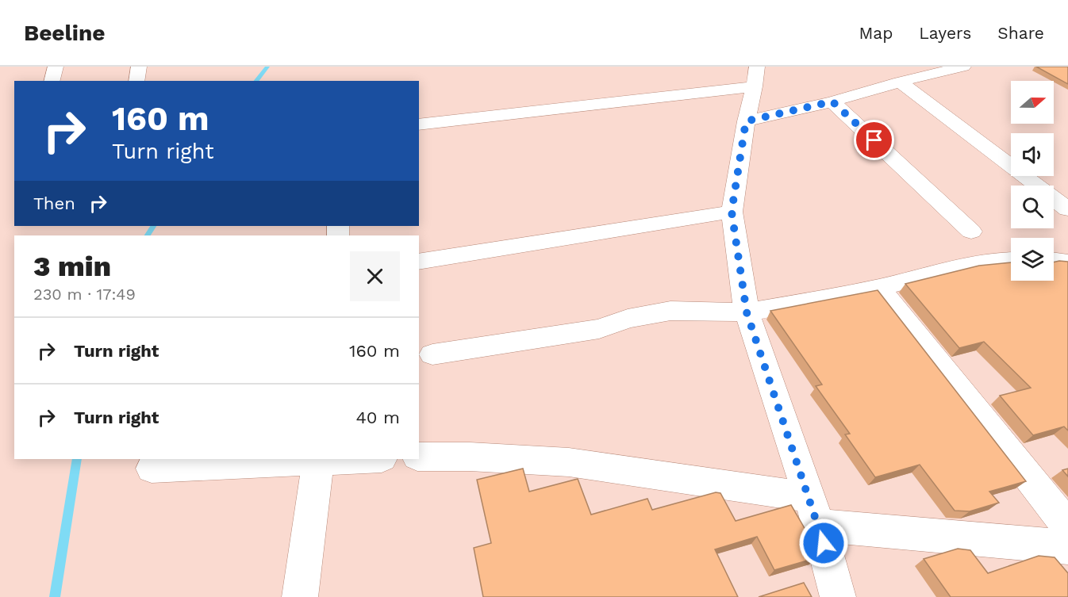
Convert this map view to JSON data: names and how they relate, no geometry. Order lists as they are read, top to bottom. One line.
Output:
{"north":"right","page":{"header":"Beeline","nav":["Map","Layers","Share"],"turn":["160 m","Turn right"],"then":"Then","heading":["3 min","230 m · 17:49"],"list":[{"name":"Turn right","value":"160 m"},{"name":"Turn right","value":"40 m"}]}}
